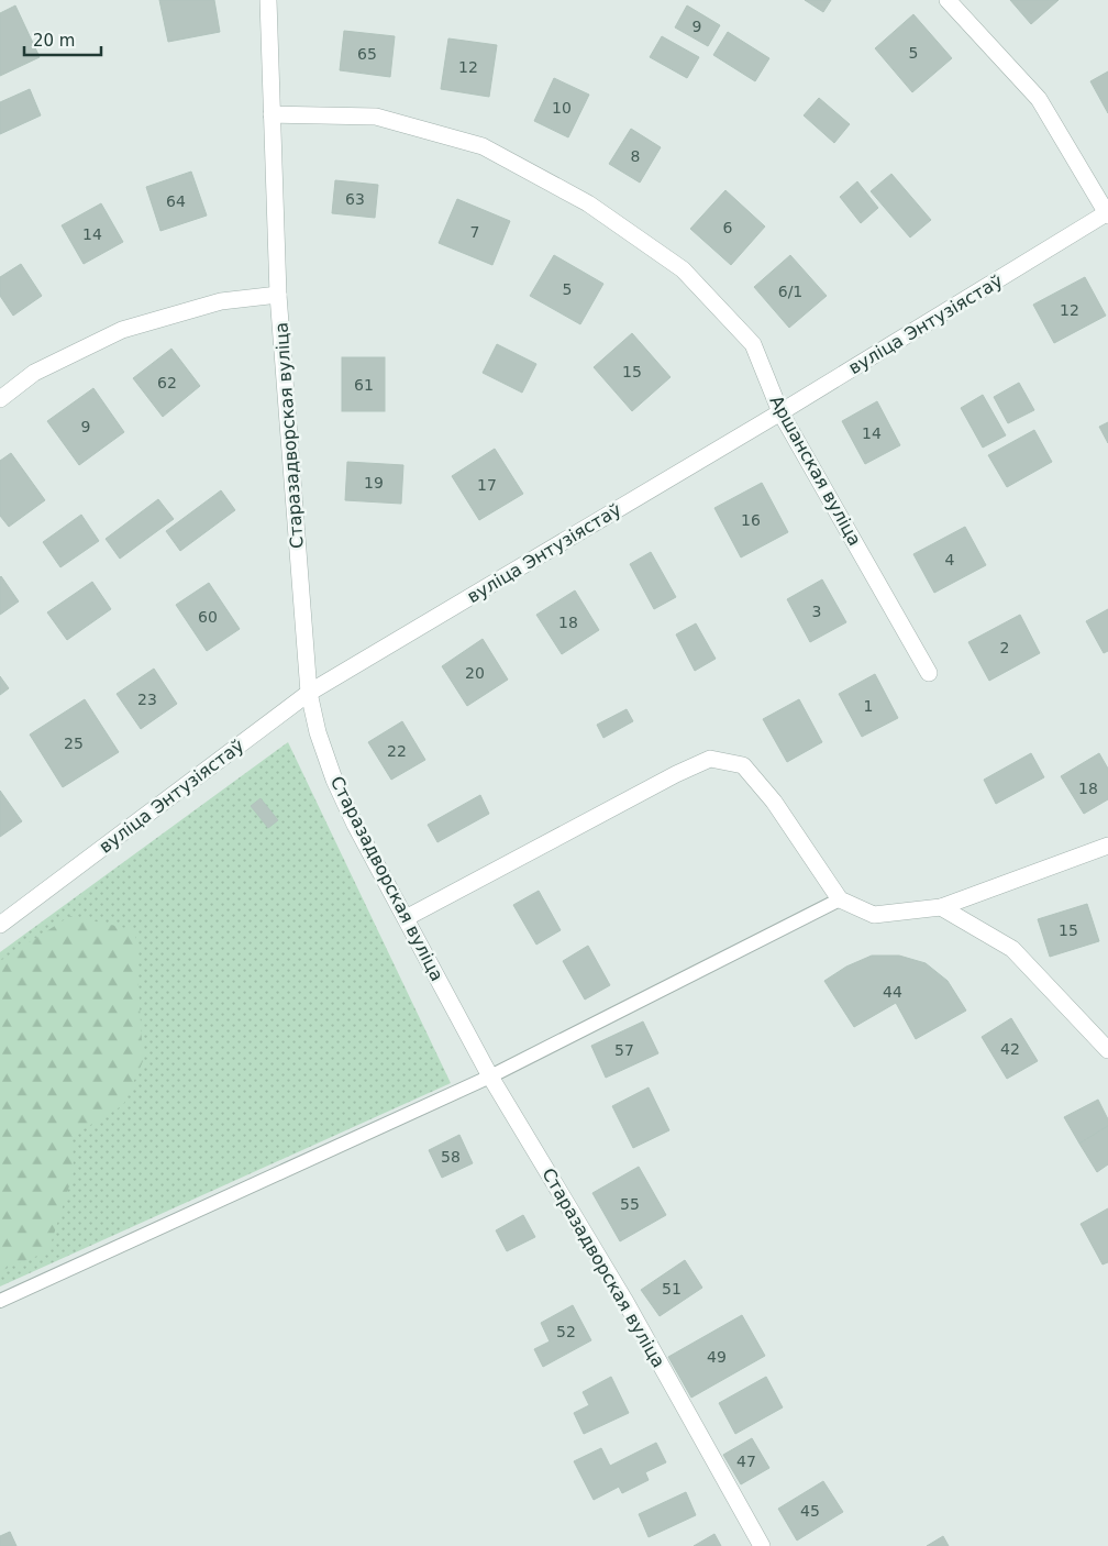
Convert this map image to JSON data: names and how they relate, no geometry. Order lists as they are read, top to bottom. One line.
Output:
{"streets":{"street":["вуліца Энтузіястаў","Старазадворская вуліца","Аршанская вуліца"]},"crossings":[["вуліца Энтузіястаў","Старазадворская вуліца"],["вуліца Энтузіястаў","Аршанская вуліца"],["Старазадворская вуліца","Аршанская вуліца"]],"house_numbers":["9","5","65","12","10","8","63","64","6","7","14","5","6/1","12","15","62","61","9","14","19","17","16","4","3","60","18","2","20","23","1","25","22","18","15","44","42","57","58","55","51","52","49","47","45"],"scale_bar":"20 m"}
